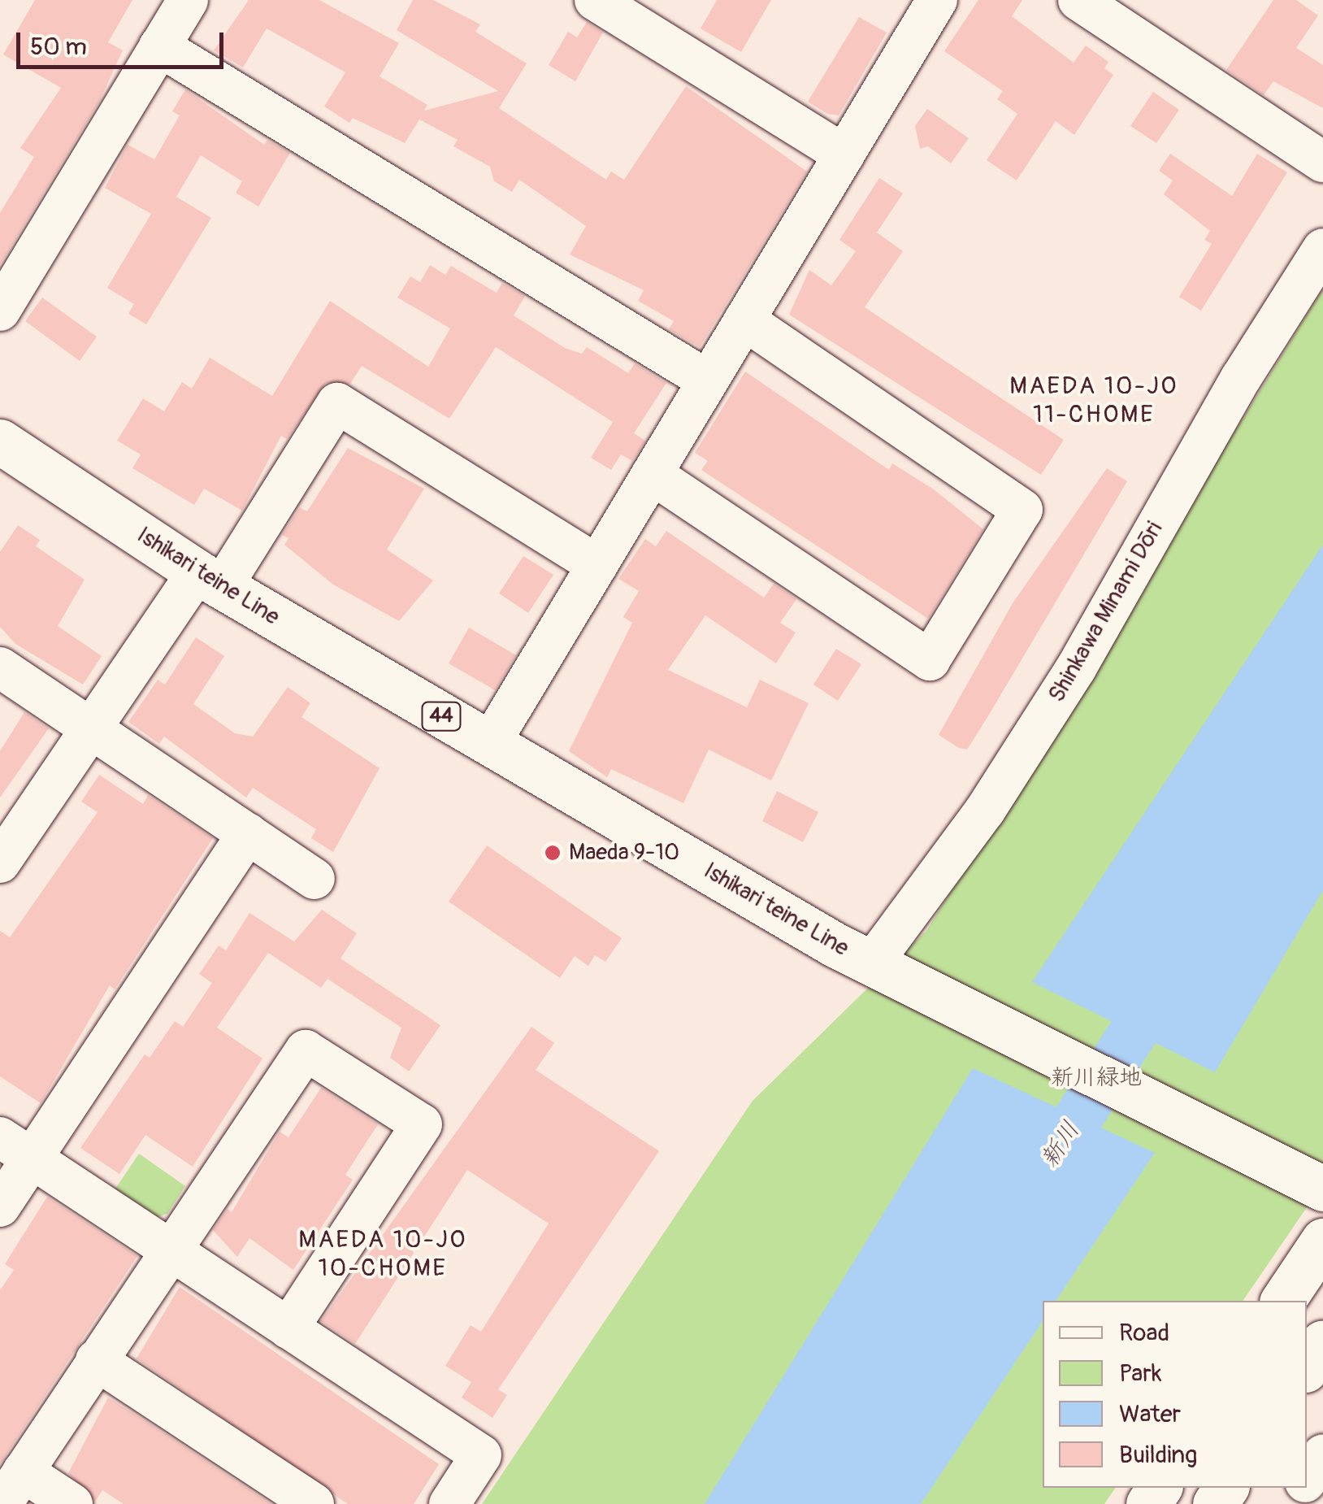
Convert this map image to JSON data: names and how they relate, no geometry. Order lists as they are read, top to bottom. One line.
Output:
{"streets":{"main road":["Ishikari teine Line","44"],"street":["Shinkawa Minami Dōri"]},"crossings":[["Ishikari teine Line","Shinkawa Minami Dōri"]],"districts":["MAEDA 10-JO 11-CHOME","MAEDA 10-JO 10-CHOME"],"water":["新川"],"parks":["新川緑地"],"places":["Maeda 9-10"],"legend":["Road","Park","Water","Building"],"scale_bar":"50 m"}
